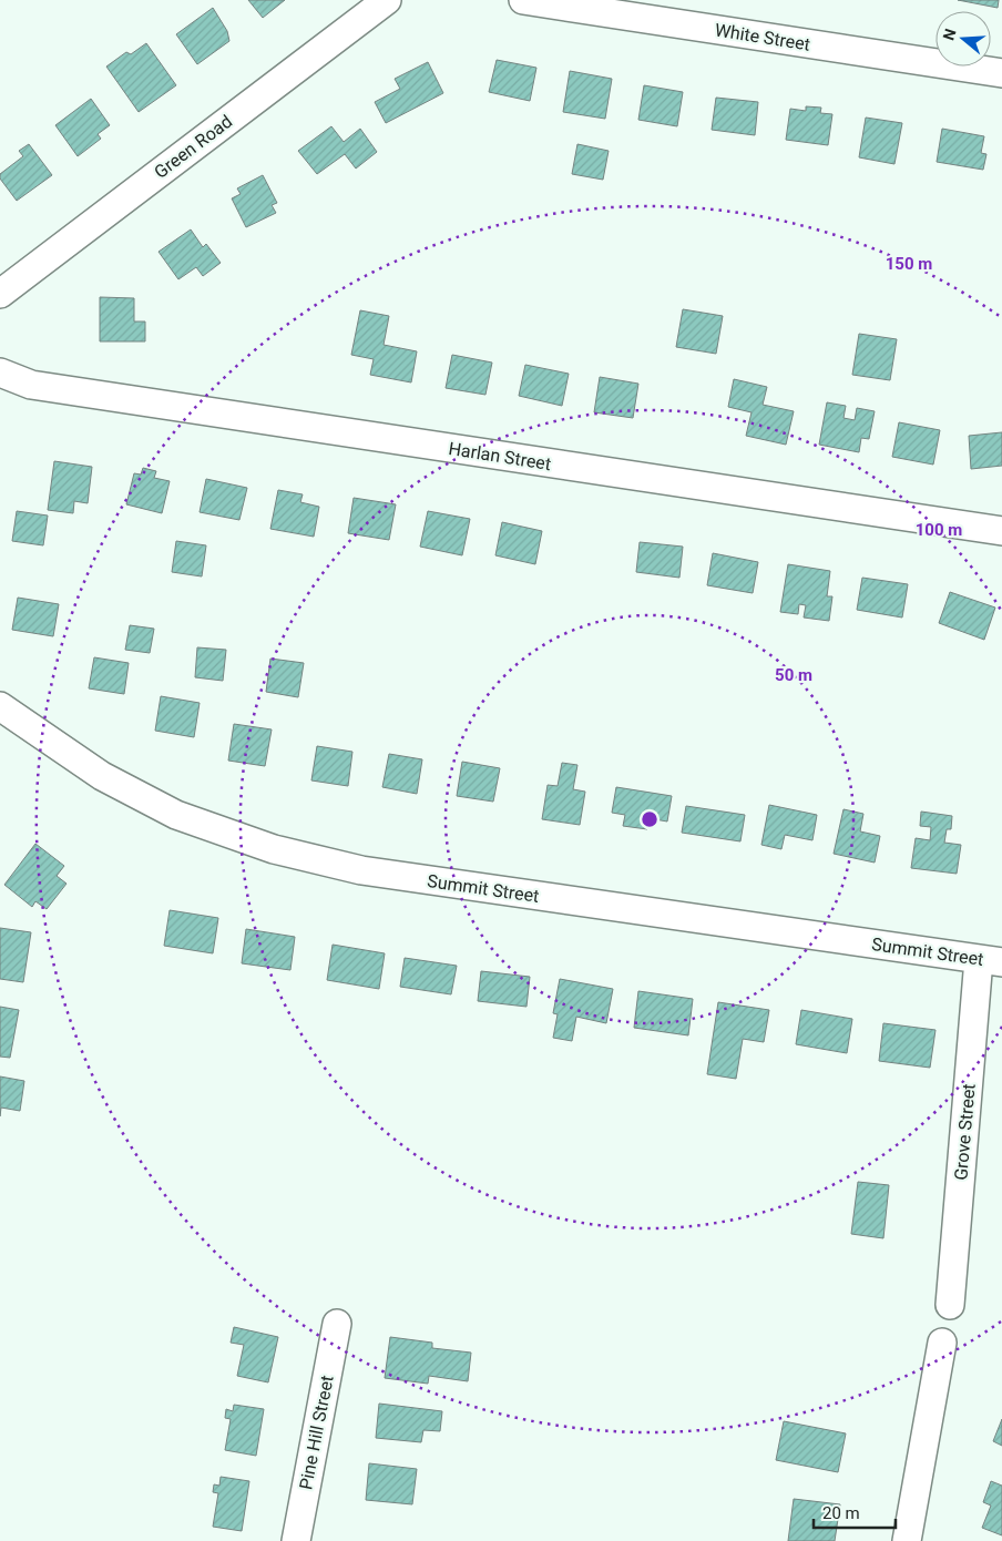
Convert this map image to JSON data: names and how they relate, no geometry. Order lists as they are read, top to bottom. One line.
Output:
{"streets":{"street":["White Street","Green Road","Harlan Street","Summit Street","Grove Street","Pine Hill Street"]},"crossings":[["Summit Street","Grove Street"]],"scale_bar":"20 m","north":"left","rings":["150 m","100 m","50 m"]}
